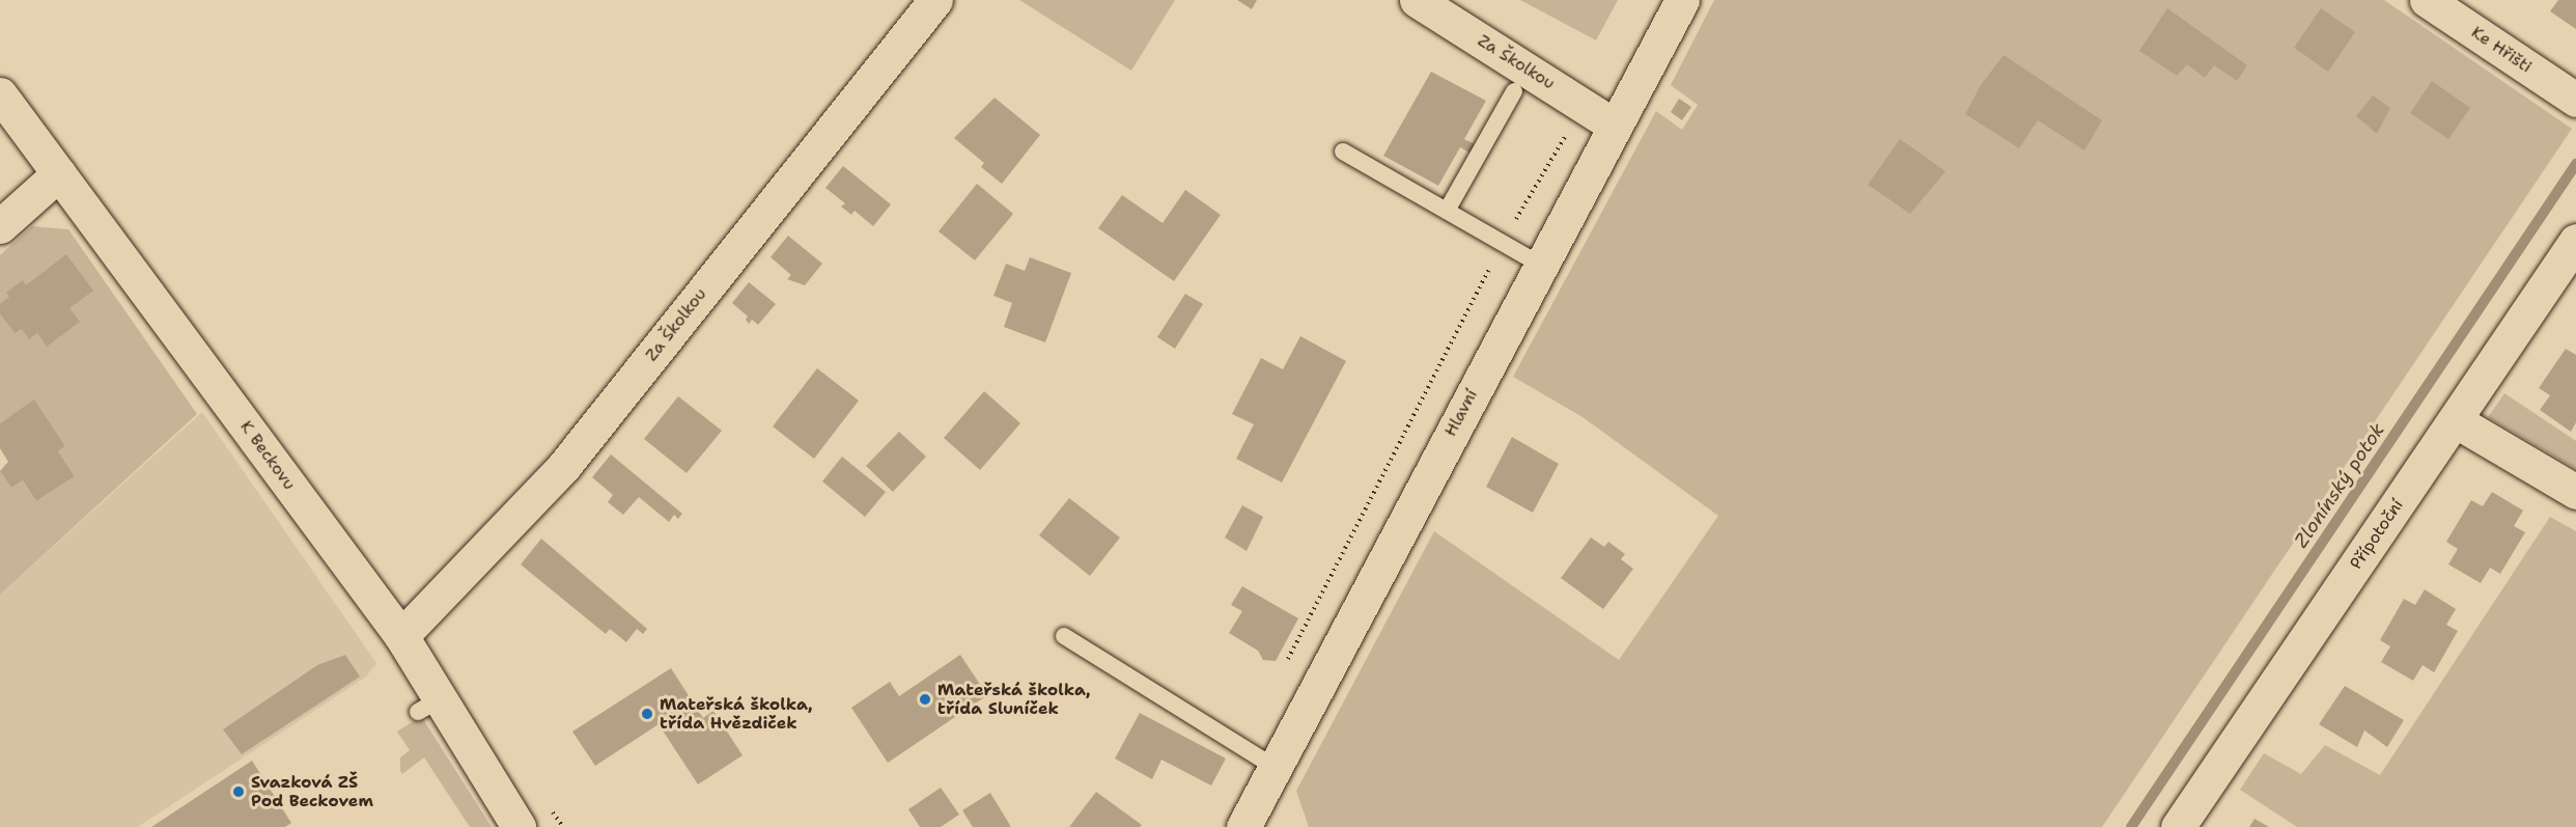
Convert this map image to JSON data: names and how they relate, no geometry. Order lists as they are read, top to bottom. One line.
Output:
{"streets":{"street":["Ke Hřišti","Za Školkou","Hlavní","K Beckovu","Přípotoční"]},"crossings":[["Za Školkou","Hlavní"],["Za Školkou","K Beckovu"]],"water":["Zlonínský potok"],"places":["Mateřská školka, třída Sluníček","Mateřská školka, třída Hvězdiček","Svazková ZŠ Pod Beckovem"]}
